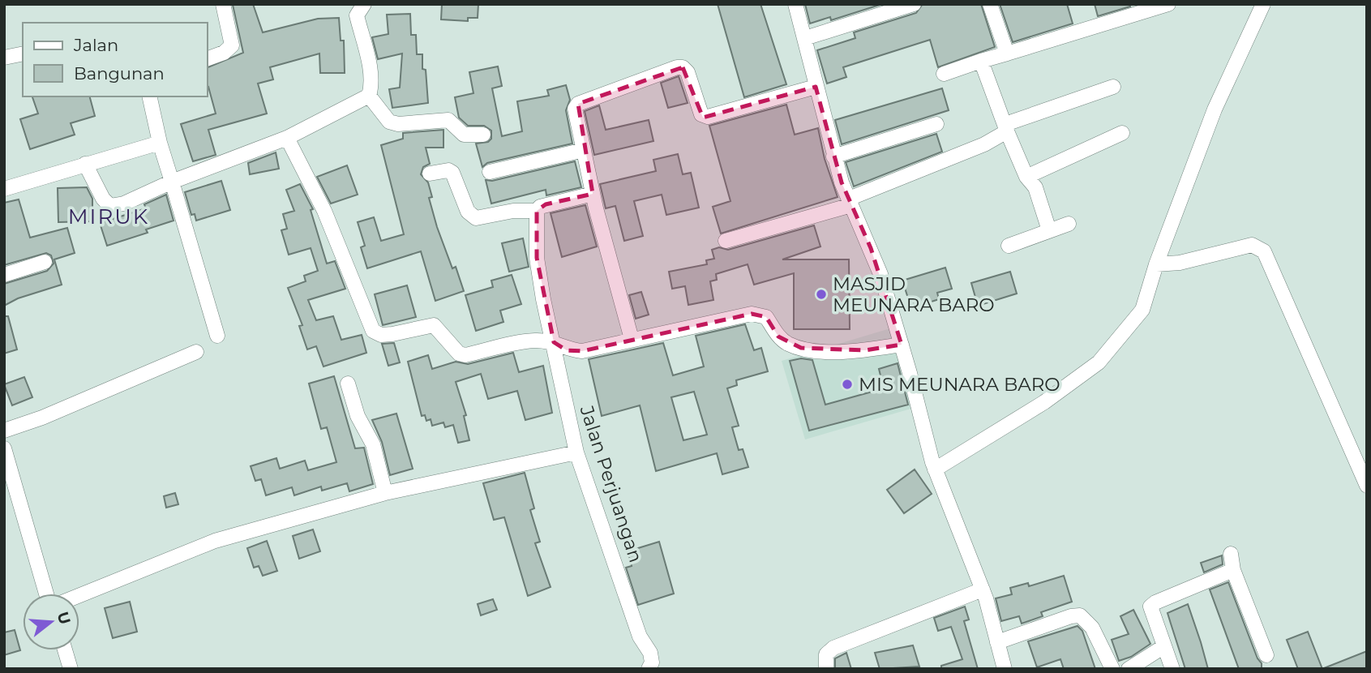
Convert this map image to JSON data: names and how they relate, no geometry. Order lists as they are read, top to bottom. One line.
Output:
{"streets":{"street":["Jalan Perjuangan"]},"districts":["MIRUK"],"places":["MASJID MEUNARA BARO","MIS MEUNARA BARO"],"legend":["Jalan","Bangunan"],"north":"right"}
